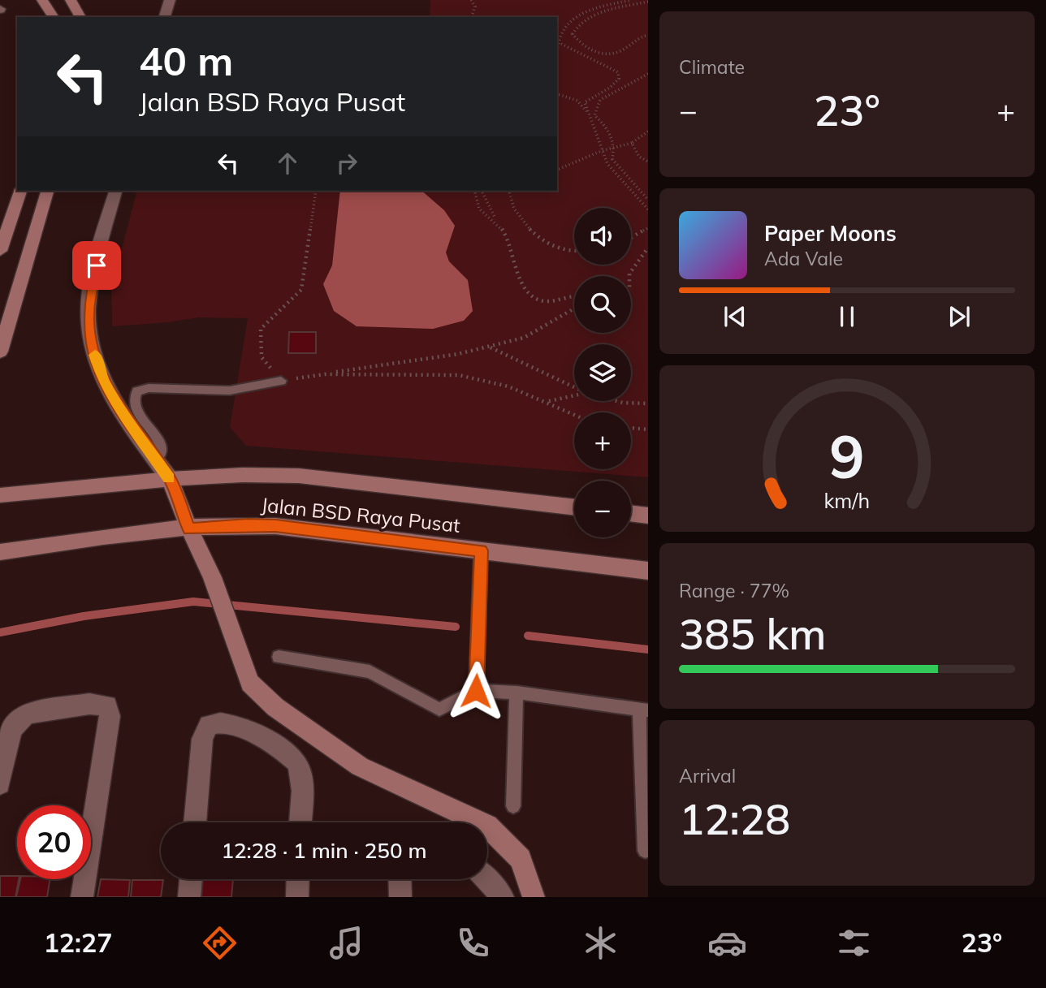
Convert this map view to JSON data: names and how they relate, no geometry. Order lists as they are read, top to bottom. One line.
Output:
{"streets":{"main road":["Jalan BSD Raya Pusat"]},"page":{"tile":["Climate",["Range · 77%","385 km"],["Arrival","12:28"]],"turn":["40 m","Jalan BSD Raya Pusat"],"heat":["−","23°","+"],"map_buttons":["+","−"],"song":["Paper Moons","Ada Vale"],"limit":"20","trip":"12:28 · 1 min · 250 m","tabs":["12:27","23°"],"gauge":["9","km/h"]}}
